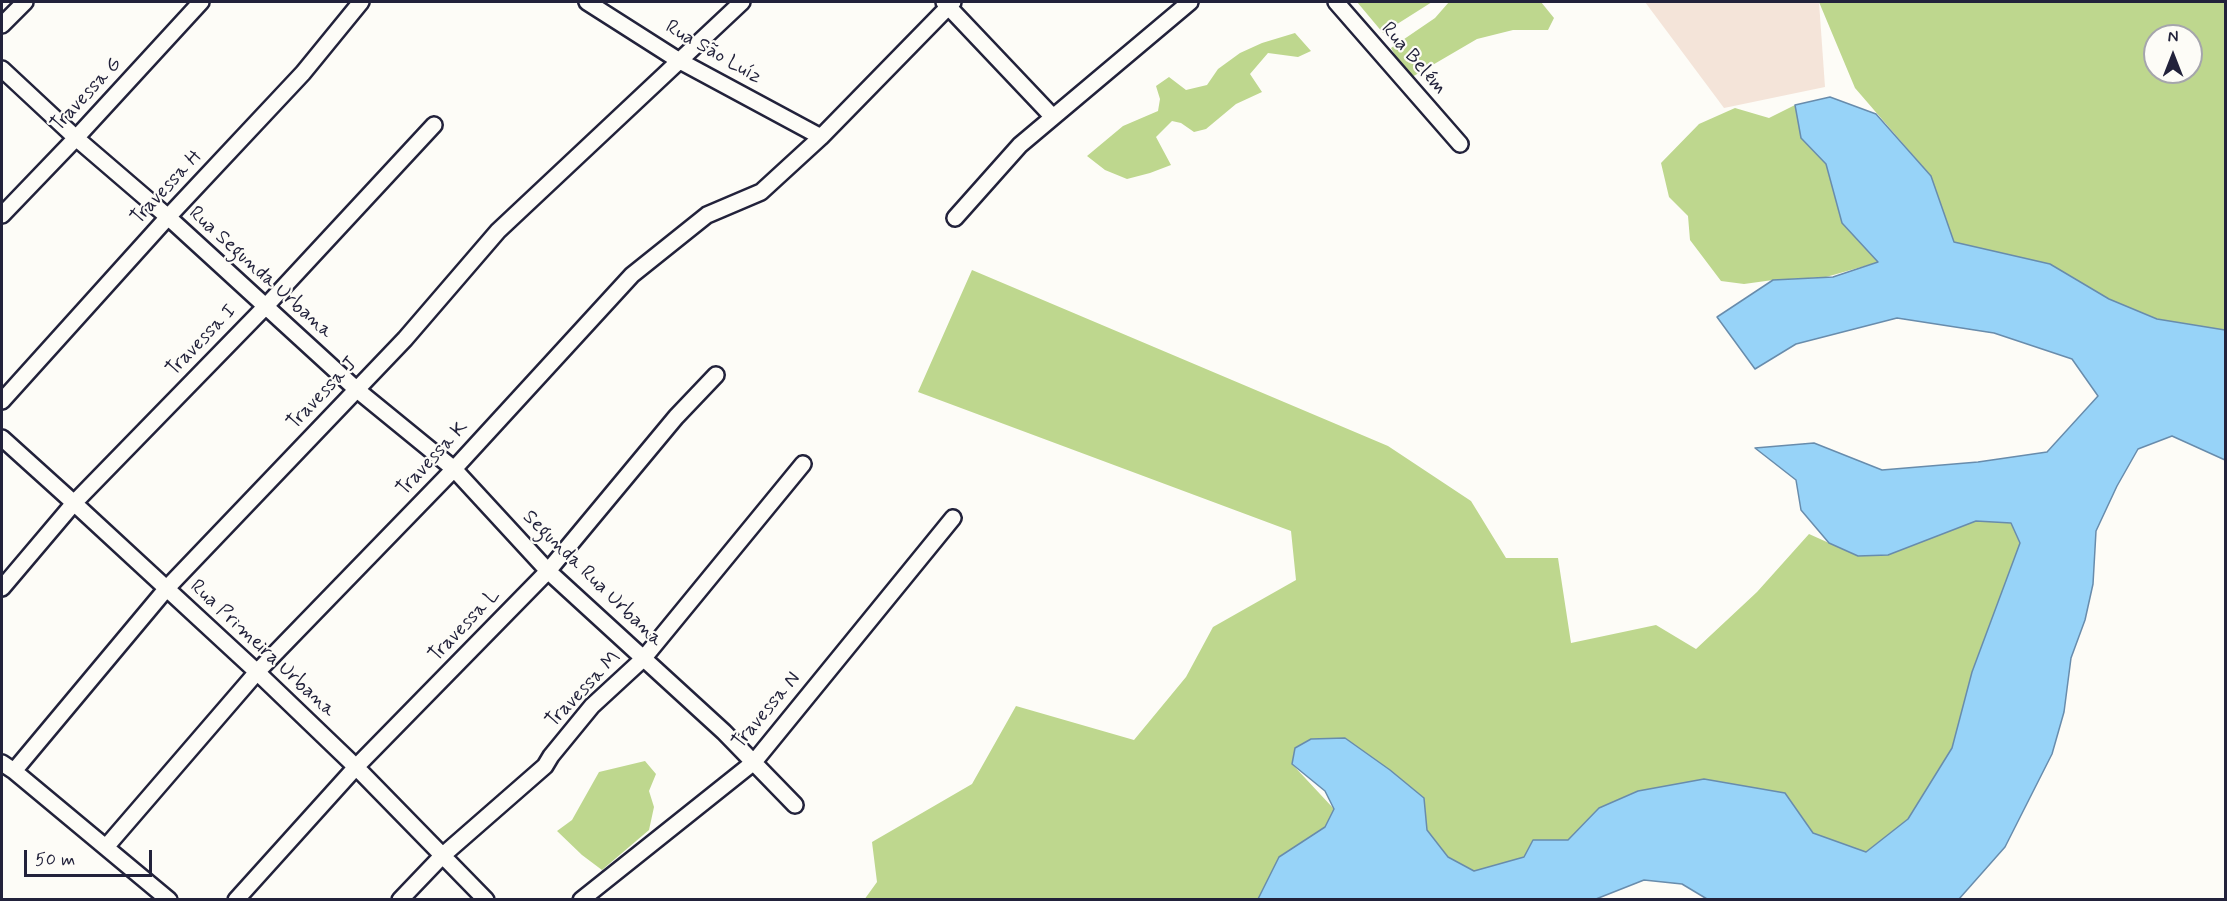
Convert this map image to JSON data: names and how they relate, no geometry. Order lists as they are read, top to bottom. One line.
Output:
{"streets":{"street":["Rua São Luíz","Rua Belém","Travessa G","Travessa H","Rua Segunda Urbana","Travessa I","Travessa J","Travessa K","Segunda Rua Urbana","Travessa L","Rua Primeira Urbana","Travessa M","Travessa N"]},"crossings":[["Rua São Luíz","Travessa J"],["Rua São Luíz","Travessa K"],["Travessa G","Rua Segunda Urbana"],["Travessa H","Rua Segunda Urbana"],["Rua Segunda Urbana","Travessa I"],["Rua Segunda Urbana","Travessa J"],["Rua Segunda Urbana","Segunda Rua Urbana"],["Travessa I","Rua Primeira Urbana"],["Travessa J","Segunda Rua Urbana"],["Travessa J","Rua Primeira Urbana"],["Travessa K","Segunda Rua Urbana"],["Travessa K","Rua Primeira Urbana"],["Segunda Rua Urbana","Travessa L"],["Segunda Rua Urbana","Travessa M"],["Segunda Rua Urbana","Travessa N"],["Travessa L","Rua Primeira Urbana"],["Rua Primeira Urbana","Travessa M"]],"scale_bar":"50 m","north":"top"}
